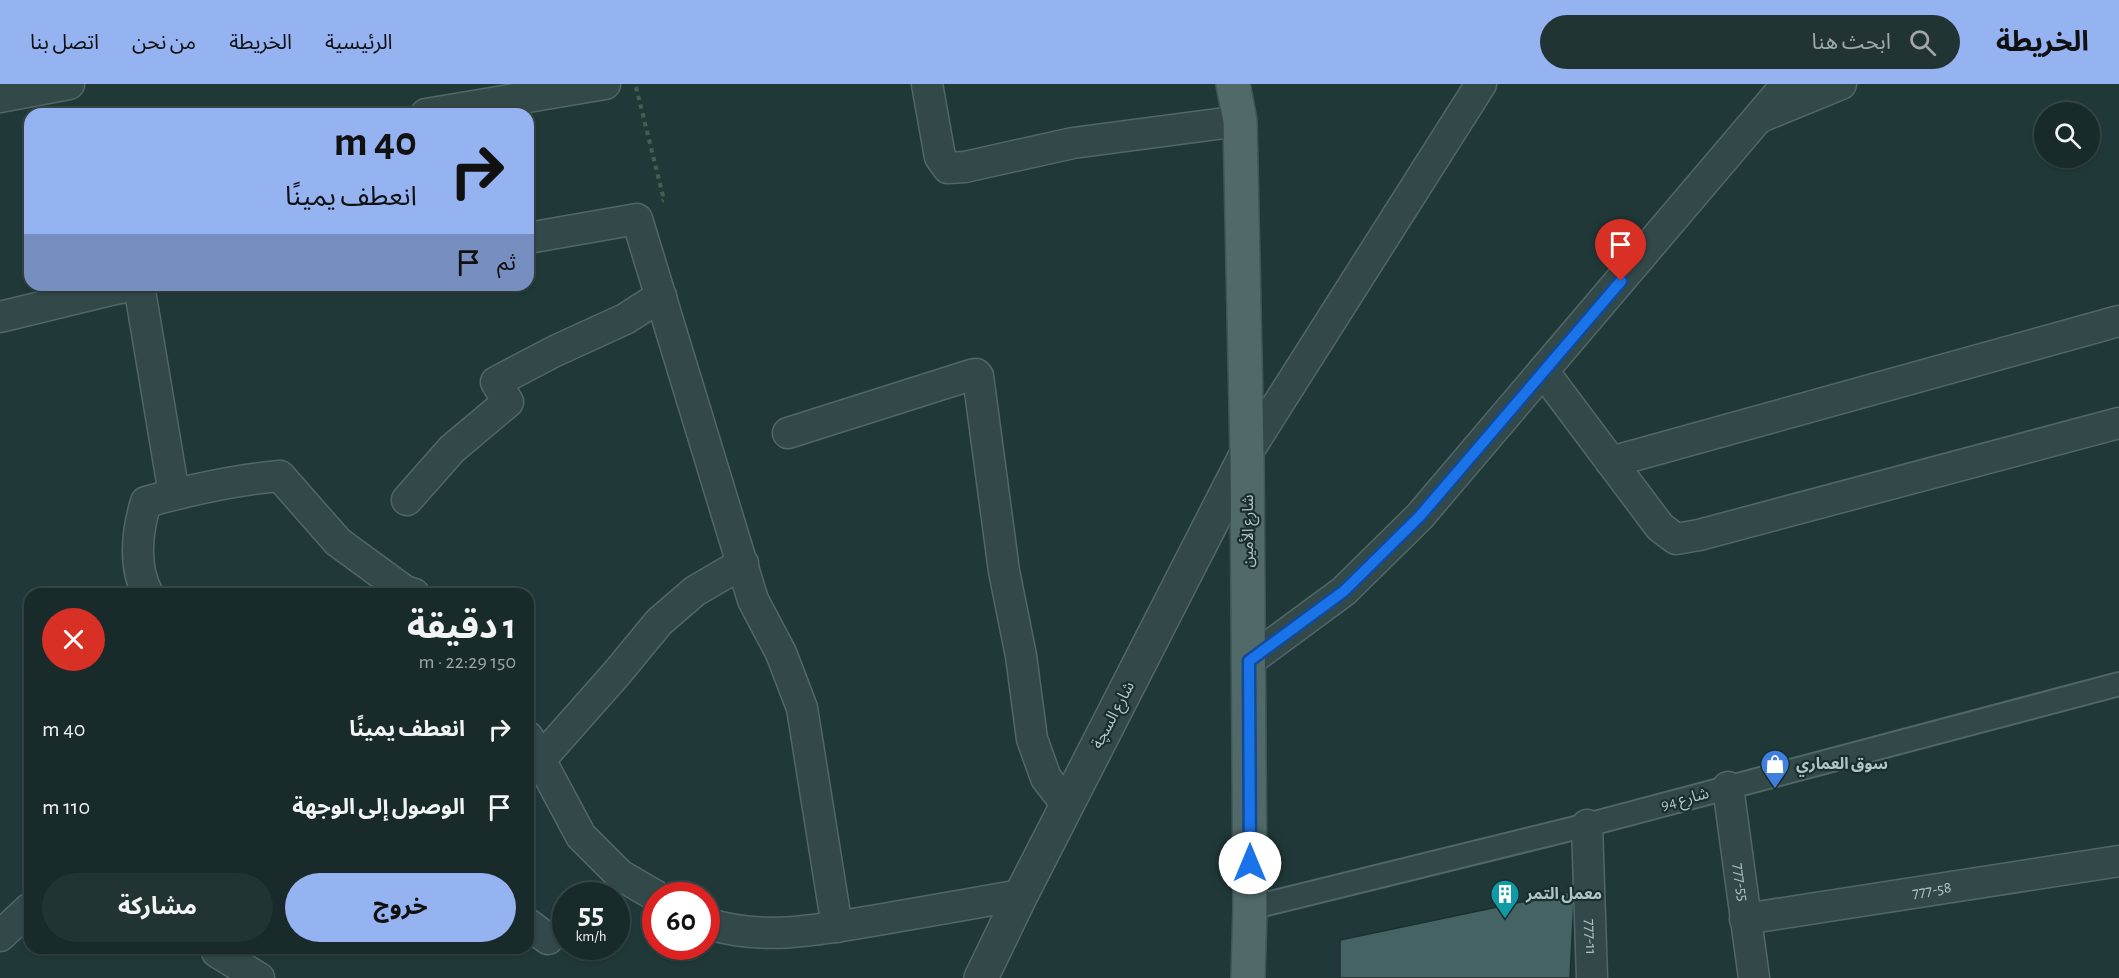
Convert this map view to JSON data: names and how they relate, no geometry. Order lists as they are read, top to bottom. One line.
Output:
{"streets":{"main road":["شارع الأمين"],"street":["شارع السچة","شارع 94","777-55","777-58","777-11"]},"crossings":[["شارع الأمين","شارع السچة"],["شارع الأمين","شارع 94"],["شارع 94","777-55"],["شارع 94","777-11"],["777-55","777-58"]],"places":{"shop":["سوق العماري"],"building":["معمل التمر"]},"page":{"header":"الخريطة","search":"ابحث هنا","nav":["الرئيسية","الخريطة","من نحن","اتصل بنا"],"turn":["40 m","انعطف يمينًا"],"then":"ثم","heading":["1 دقيقة","150 m · 22:29"],"list":[{"name":"انعطف يمينًا","value":"40 m"},{"name":"الوصول إلى الوجهة","value":"110 m"}],"buttons":["خروج","مشاركة"],"speed":"55 km/h","limit":"60"}}
